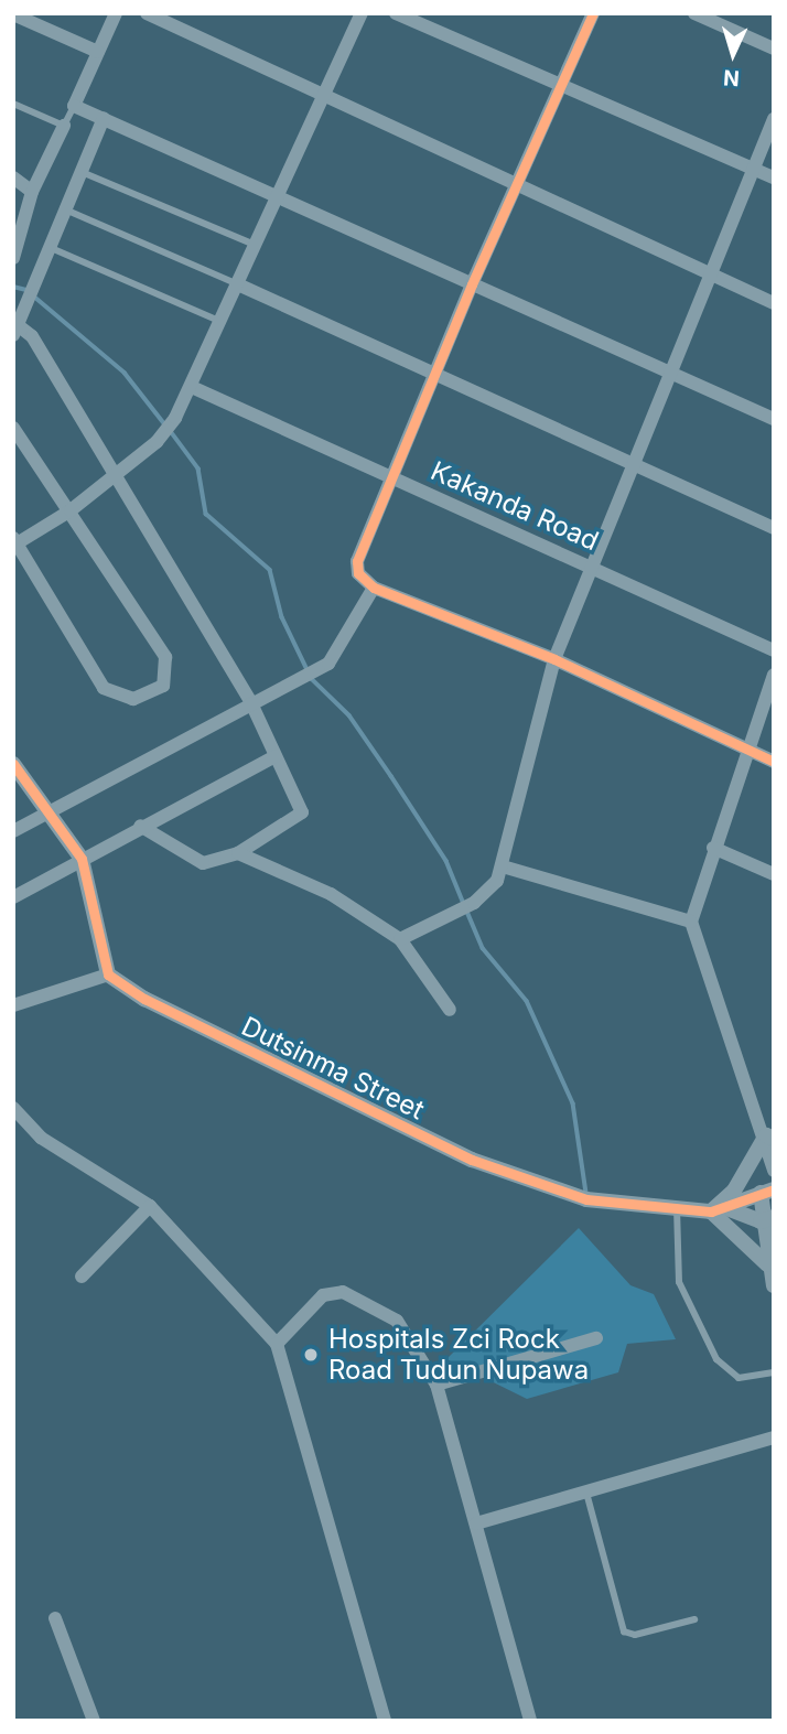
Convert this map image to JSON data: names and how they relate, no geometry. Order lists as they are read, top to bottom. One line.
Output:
{"streets":{"street":["Kakanda Road","Dutsinma Street"]},"places":["Hospitals Zci Rock Road Tudun Nupawa"],"north":"bottom"}
